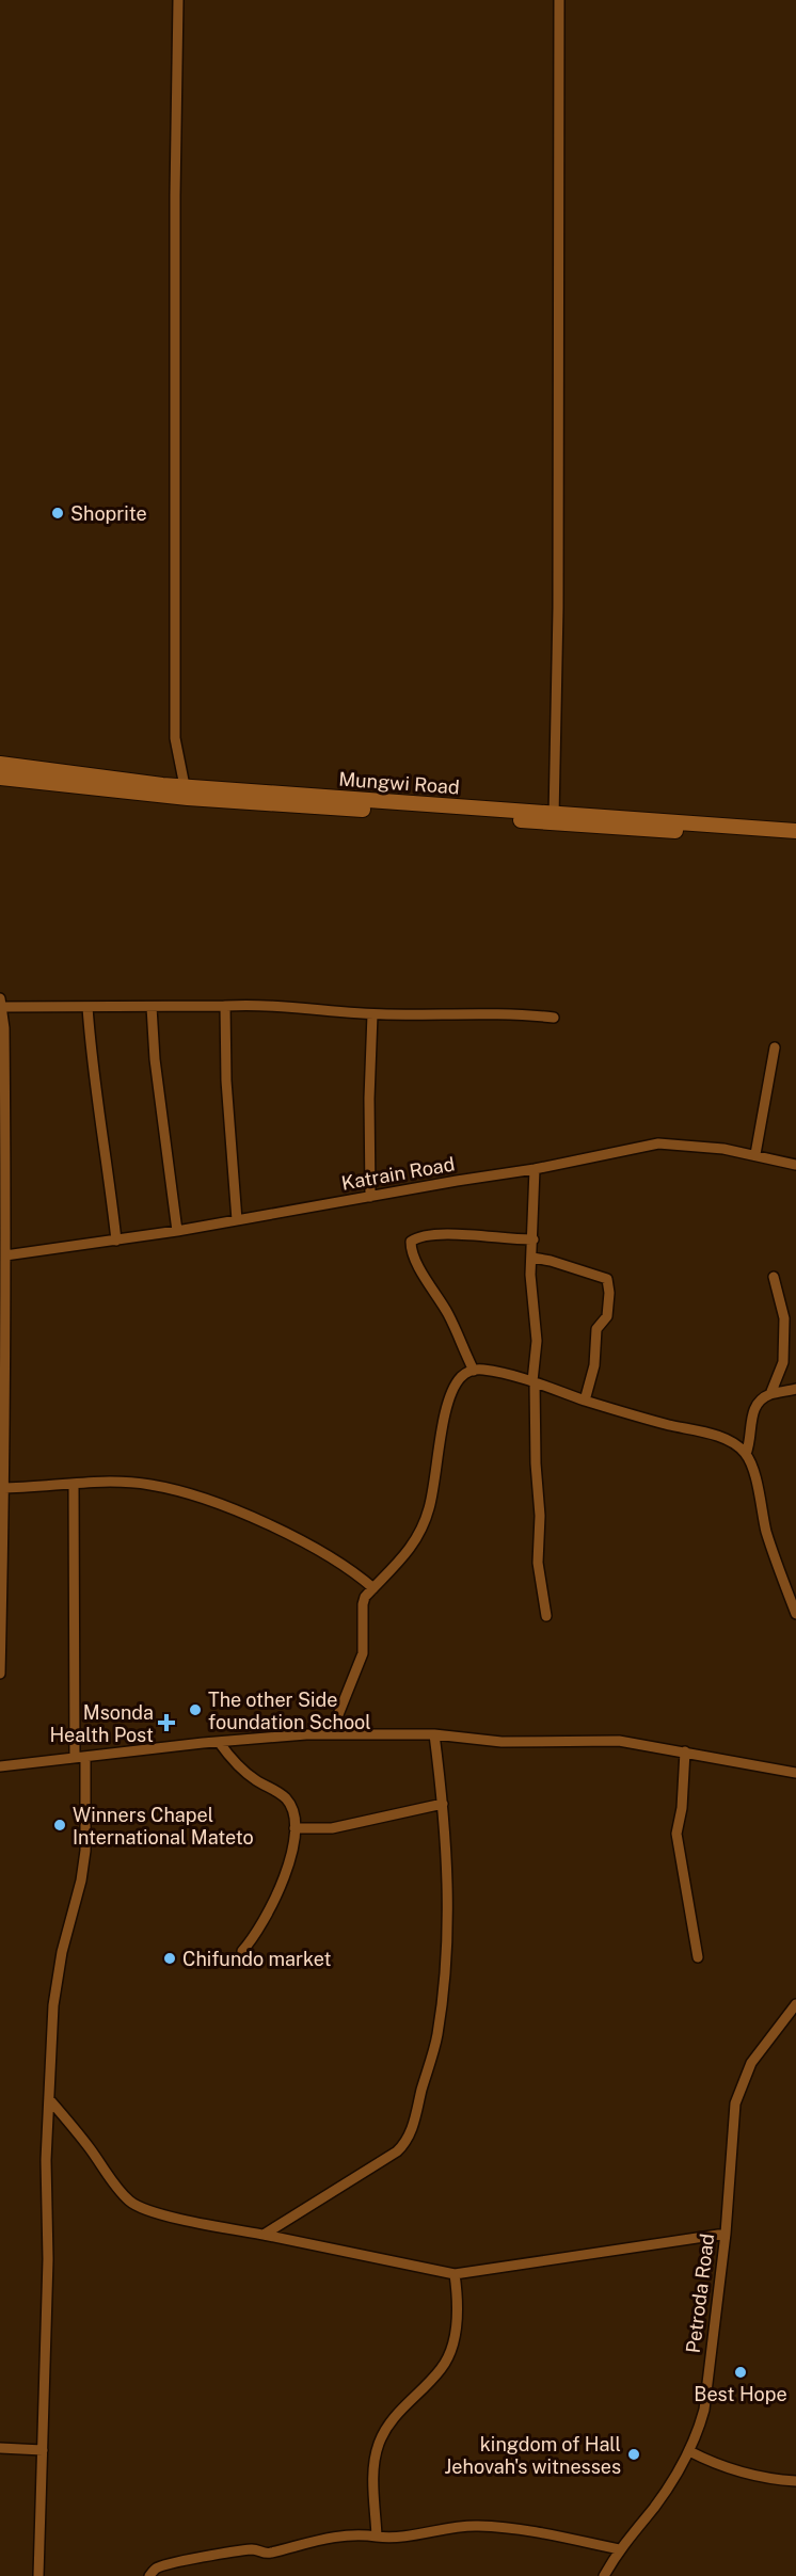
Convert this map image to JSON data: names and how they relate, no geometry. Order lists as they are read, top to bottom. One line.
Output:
{"streets":{"main road":["Mungwi Road"],"street":["Katrain Road","Petroda Road"]},"places":{"other":["Shoprite","The other Side foundation School","Winners Chapel International Mateto","Chifundo market","Best Hope","kingdom of Hall Jehovah's witnesses"],"health":["Msonda Health Post"]}}
